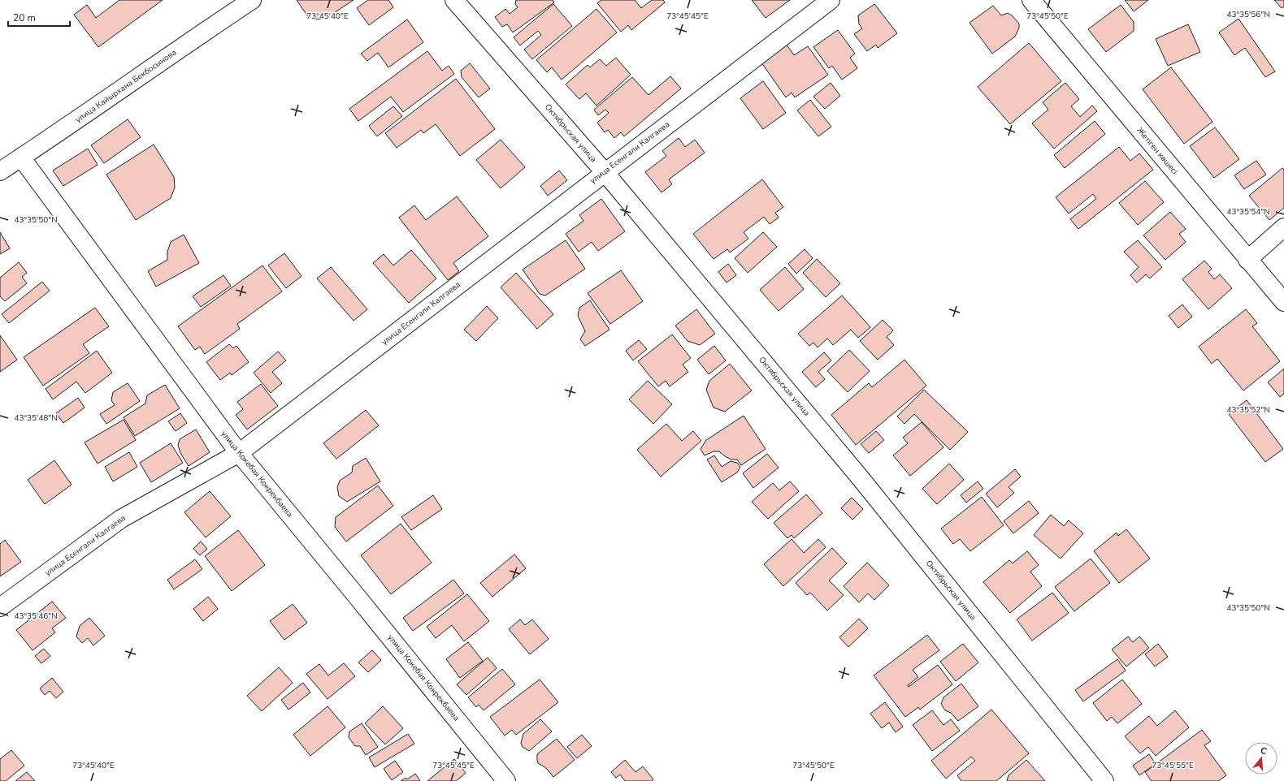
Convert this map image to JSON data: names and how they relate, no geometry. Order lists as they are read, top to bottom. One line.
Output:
{"streets":{"street":["улица Кайырхана Бекбосынова","Октябрьская улица","Жетіген көшесі","улица Есенгали Калгаева","улица Кокебая Кокрекбаева"]},"crossings":[["улица Кайырхана Бекбосынова","улица Кокебая Кокрекбаева"],["Октябрьская улица","улица Есенгали Калгаева"],["улица Есенгали Калгаева","улица Кокебая Кокрекбаева"]],"scale_bar":"20 m","north":"top","coordinates":["43°35'56\"N","73°45'40\"E","73°45'45\"E","73°45'50\"E","43°35'54\"N","43°35'50\"N","43°35'52\"N","43°35'48\"N","43°35'46\"N","73°45'55\"E"]}
